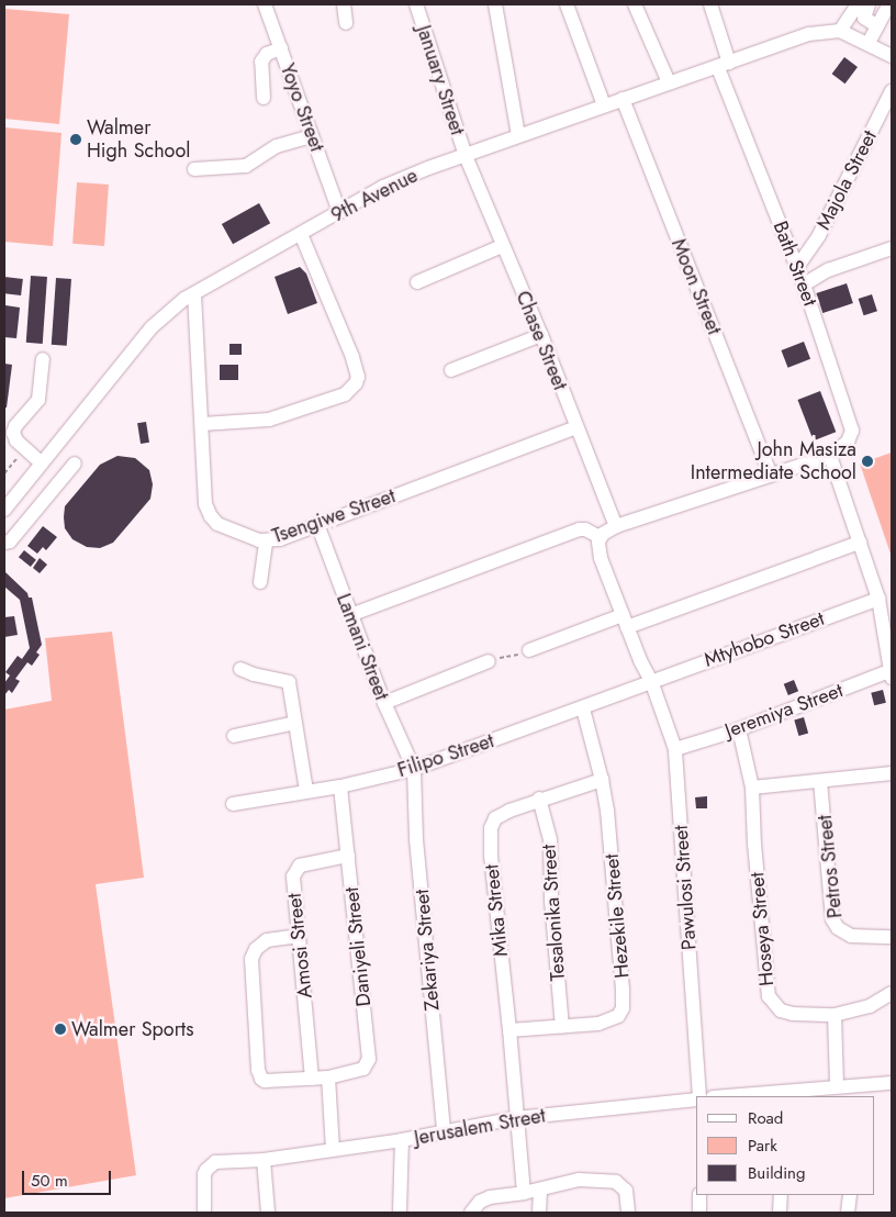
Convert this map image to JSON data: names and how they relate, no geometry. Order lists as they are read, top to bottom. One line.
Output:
{"streets":{"street":["January Street","Yoyo Street","Majola Street","9th Avenue","Bath Street","Moon Street","Chase Street","Tsengiwe Street","Mtyhobo Street","Lamani Street","Jeremiya Street","Filipo Street","Petros Street","Pawulosi Street","Mika Street","Tesalonika Street","Hezekile Street","Hoseya Street","Amosi Street","Daniyeli Street","Zekariya Street","Jerusalem Street"]},"crossings":[["January Street","9th Avenue"],["January Street","Chase Street"],["Yoyo Street","9th Avenue"],["Majola Street","Bath Street"],["9th Avenue","Bath Street"],["9th Avenue","Moon Street"],["9th Avenue","Chase Street"],["9th Avenue","Tsengiwe Street"],["Chase Street","Tsengiwe Street"],["Tsengiwe Street","Lamani Street"],["Mtyhobo Street","Filipo Street"],["Mtyhobo Street","Pawulosi Street"],["Lamani Street","Filipo Street"],["Lamani Street","Zekariya Street"],["Jeremiya Street","Pawulosi Street"],["Jeremiya Street","Hoseya Street"],["Filipo Street","Pawulosi Street"],["Filipo Street","Hezekile Street"],["Filipo Street","Daniyeli Street"],["Filipo Street","Zekariya Street"],["Mika Street","Tesalonika Street"],["Mika Street","Hezekile Street"],["Mika Street","Jerusalem Street"],["Tesalonika Street","Hezekile Street"],["Amosi Street","Daniyeli Street"],["Zekariya Street","Jerusalem Street"]],"places":["Walmer High School","John Masiza Intermediate School","Walmer Sports"],"legend":["Road","Park","Building"],"scale_bar":"50 m"}
